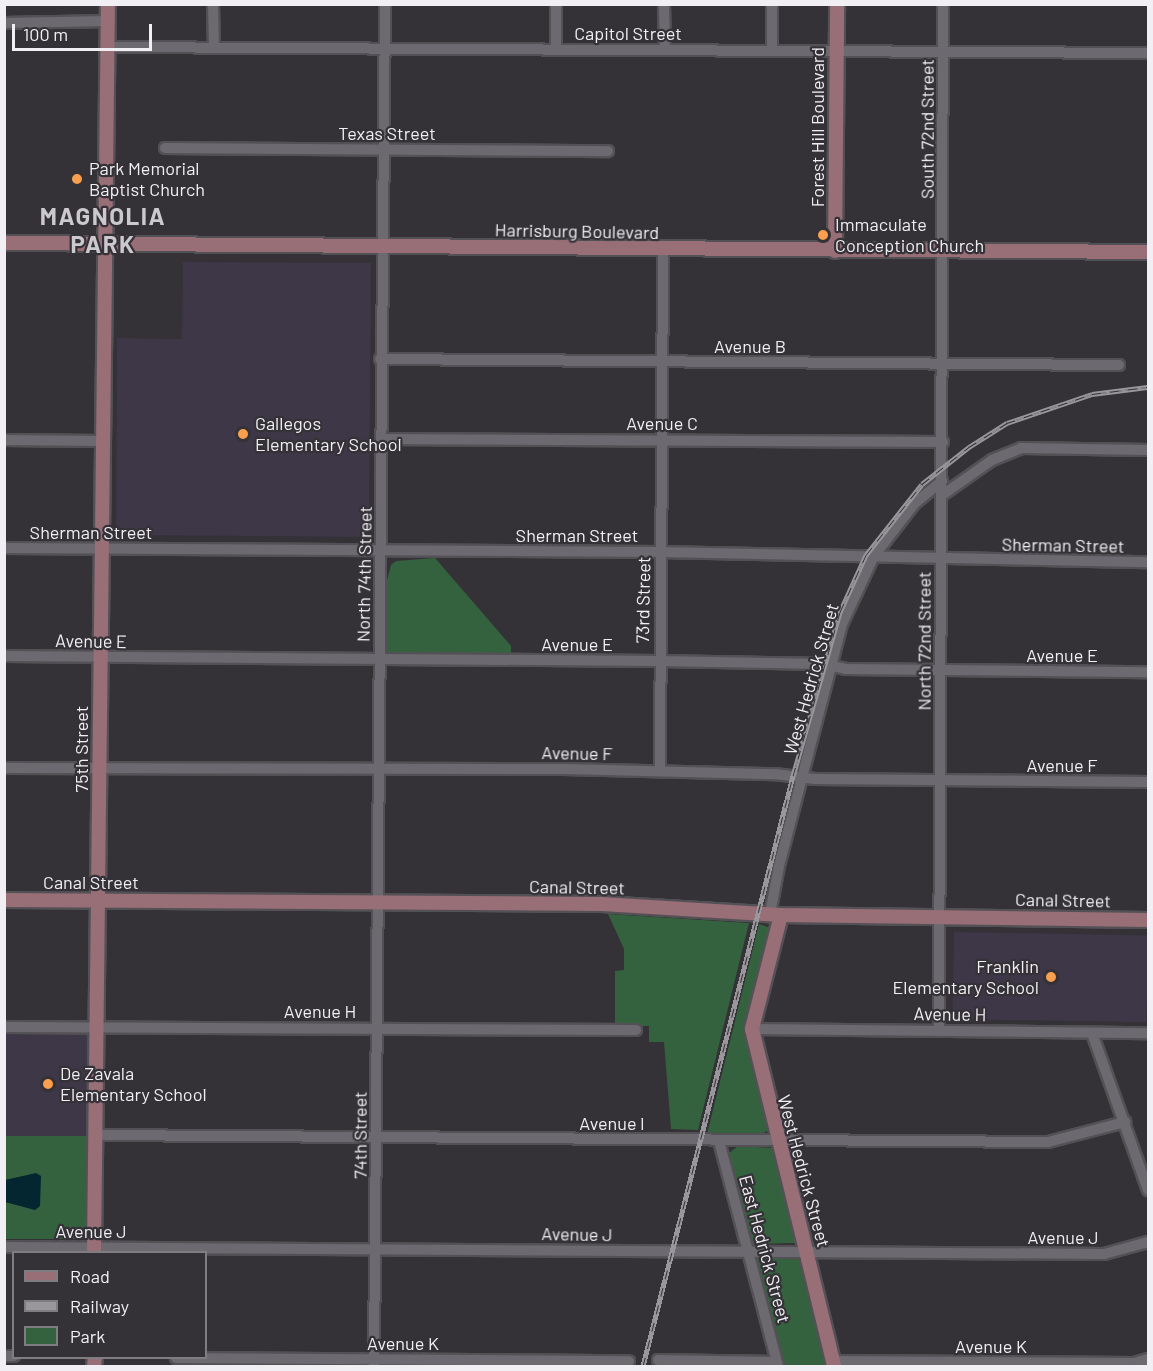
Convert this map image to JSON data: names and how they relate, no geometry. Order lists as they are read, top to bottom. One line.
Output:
{"streets":{"main road":["Forest Hill Boulevard","Harrisburg Boulevard","West Hedrick Street","75th Street","Canal Street"],"street":["Capitol Street","South 72nd Street","Texas Street","Avenue B","Avenue C","Sherman Street","North 74th Street","73rd Street","Avenue E","North 72nd Street","Avenue F","Avenue H","Avenue I","74th Street","Avenue J","East Hedrick Street","Avenue K"]},"crossings":[["Capitol Street","Forest Hill Boulevard"],["Capitol Street","South 72nd Street"],["Capitol Street","North 74th Street"],["Capitol Street","75th Street"],["Forest Hill Boulevard","Harrisburg Boulevard"],["South 72nd Street","Harrisburg Boulevard"],["South 72nd Street","North 72nd Street"],["Texas Street","North 74th Street"],["Harrisburg Boulevard","North 74th Street"],["Harrisburg Boulevard","73rd Street"],["Harrisburg Boulevard","North 72nd Street"],["Harrisburg Boulevard","75th Street"],["Avenue B","North 74th Street"],["Avenue B","73rd Street"],["Avenue B","North 72nd Street"],["Avenue C","North 74th Street"],["Avenue C","73rd Street"],["Avenue C","North 72nd Street"],["Sherman Street","North 74th Street"],["Sherman Street","73rd Street"],["Sherman Street","North 72nd Street"],["Sherman Street","West Hedrick Street"],["Sherman Street","75th Street"],["North 74th Street","Avenue E"],["North 74th Street","Avenue F"],["North 74th Street","Canal Street"],["North 74th Street","74th Street"],["73rd Street","Avenue E"],["73rd Street","Avenue F"],["Avenue E","North 72nd Street"],["Avenue E","West Hedrick Street"],["Avenue E","75th Street"],["North 72nd Street","West Hedrick Street"],["North 72nd Street","Avenue F"],["North 72nd Street","Canal Street"],["North 72nd Street","Avenue H"],["West Hedrick Street","Avenue F"],["West Hedrick Street","Canal Street"],["West Hedrick Street","Avenue H"],["West Hedrick Street","Avenue I"],["West Hedrick Street","Avenue J"],["West Hedrick Street","Avenue K"],["75th Street","Avenue F"],["75th Street","Canal Street"],["75th Street","Avenue H"],["75th Street","Avenue I"],["75th Street","Avenue J"],["Canal Street","74th Street"],["Avenue H","74th Street"],["Avenue I","74th Street"],["Avenue I","East Hedrick Street"],["74th Street","Avenue J"],["74th Street","Avenue K"],["Avenue J","East Hedrick Street"]],"districts":["MAGNOLIA PARK"],"places":["Park Memorial Baptist Church","Immaculate Conception Church","Gallegos Elementary School","Franklin Elementary School","De Zavala Elementary School"],"legend":["Road","Railway","Park"],"scale_bar":"100 m"}
